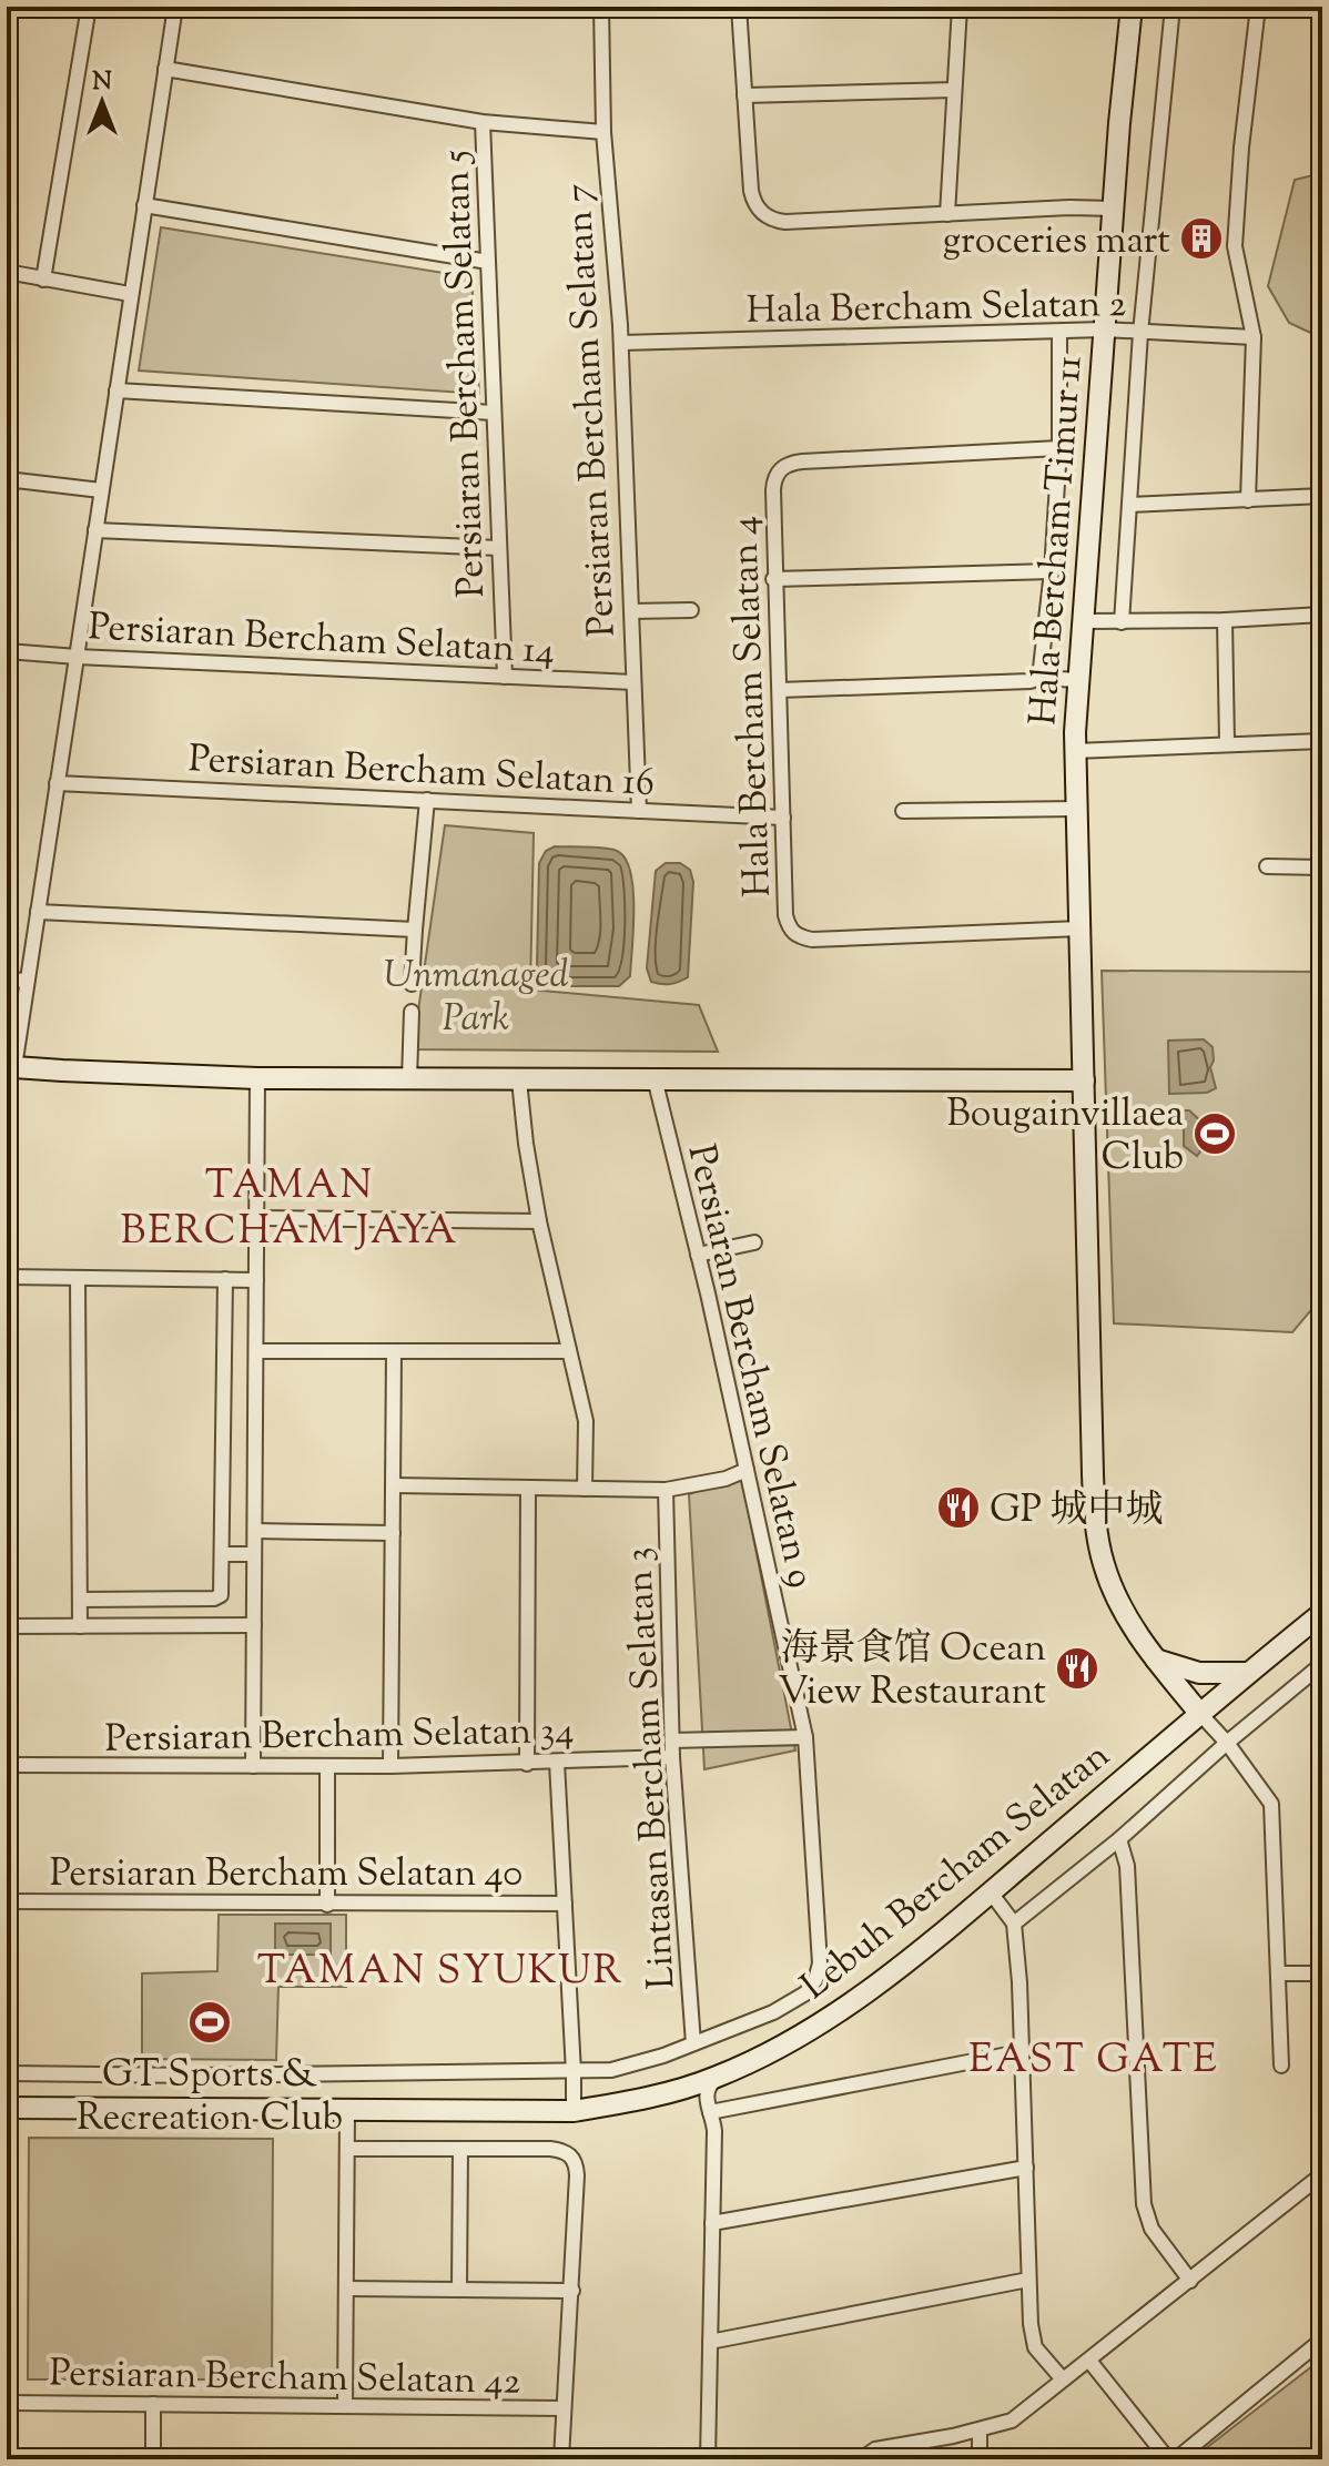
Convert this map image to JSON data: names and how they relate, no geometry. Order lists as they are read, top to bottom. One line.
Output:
{"streets":{"street":["Hala Bercham Selatan 2","Persiaran Bercham Selatan 5","Persiaran Bercham Selatan 7","Hala Bercham Timur 11","Persiaran Bercham Selatan 14","Hala Bercham Selatan 4","Persiaran Bercham Selatan 16","Persiaran Bercham Selatan 9","Persiaran Bercham Selatan 34","Lintasan Bercham Selatan 3","Lebuh Bercham Selatan","Persiaran Bercham Selatan 40","Persiaran Bercham Selatan 42"]},"crossings":[["Hala Bercham Selatan 2","Persiaran Bercham Selatan 7"],["Hala Bercham Selatan 2","Hala Bercham Timur 11"],["Persiaran Bercham Selatan 5","Persiaran Bercham Selatan 14"],["Persiaran Bercham Selatan 7","Persiaran Bercham Selatan 14"],["Persiaran Bercham Selatan 7","Persiaran Bercham Selatan 16"],["Hala Bercham Timur 11","Hala Bercham Selatan 4"],["Hala Bercham Timur 11","Lebuh Bercham Selatan"],["Hala Bercham Selatan 4","Persiaran Bercham Selatan 16"],["Persiaran Bercham Selatan 9","Lintasan Bercham Selatan 3"],["Persiaran Bercham Selatan 34","Lintasan Bercham Selatan 3"]],"districts":["TAMAN BERCHAM JAYA","TAMAN SYUKUR","EAST GATE"],"parks":["Unmanaged Park"],"places":{"building":["groceries mart"],"sports":["Bougainvillaea Club","GT Sports & Recreation Club"],"restaurant":["GP 城中城","海景食馆 Ocean View Restaurant"]},"north":"top"}
